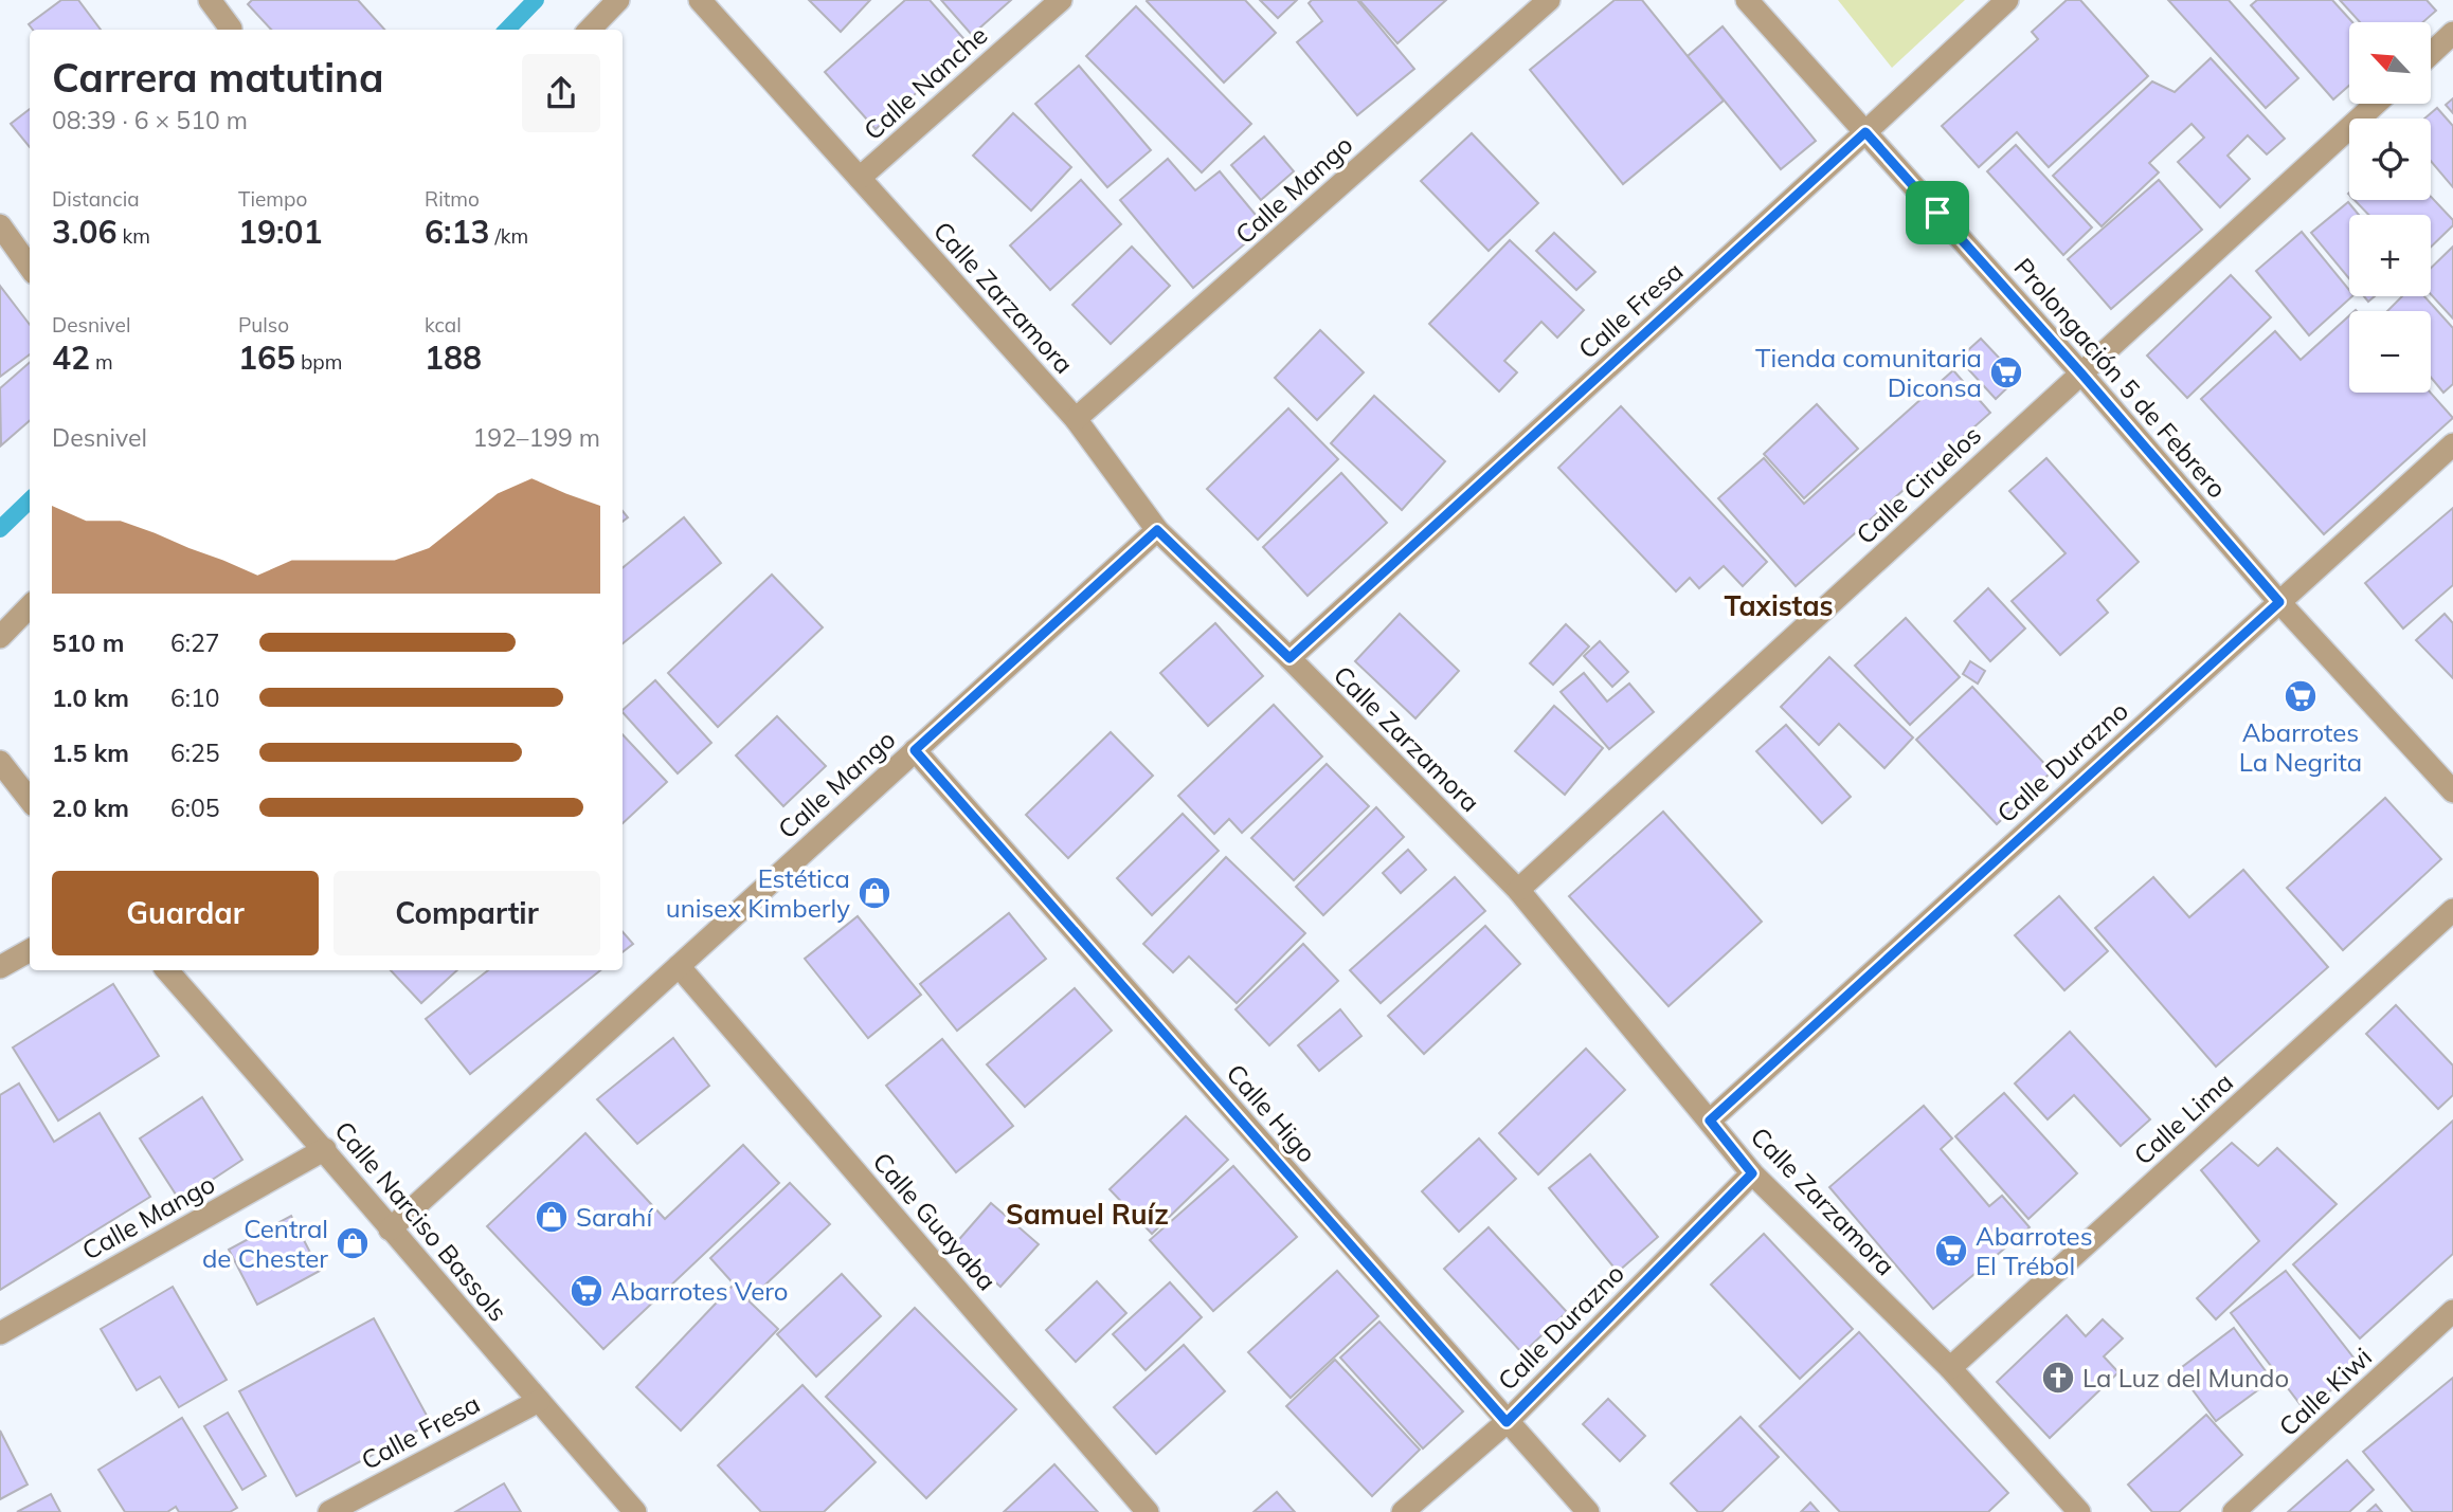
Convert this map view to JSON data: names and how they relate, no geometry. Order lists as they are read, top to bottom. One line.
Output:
{"streets":{"street":["Calle Nanche","Calle Mango","Calle Zarzamora","Calle Fresa","Prolongación 5 de Febrero","Calle Ciruelos","Calle Durazno","Calle Higo","Calle Lima","Calle Narciso Bassols","Calle Guayaba","Calle Kiwi"]},"crossings":[["Calle Nanche","Calle Zarzamora"],["Calle Mango","Calle Zarzamora"],["Calle Mango","Calle Higo"],["Calle Mango","Calle Narciso Bassols"],["Calle Mango","Calle Guayaba"],["Calle Zarzamora","Calle Fresa"],["Calle Zarzamora","Calle Ciruelos"],["Calle Zarzamora","Calle Durazno"],["Calle Zarzamora","Calle Lima"],["Calle Fresa","Prolongación 5 de Febrero"],["Calle Fresa","Calle Narciso Bassols"],["Prolongación 5 de Febrero","Calle Ciruelos"],["Prolongación 5 de Febrero","Calle Durazno"],["Calle Durazno","Calle Higo"]],"districts":["Taxistas","Samuel Ruíz"],"places":{"supermarket":["Tienda comunitaria Diconsa","Abarrotes La Negrita","Abarrotes El Trébol","Abarrotes Vero"],"shop":["Estética unisex Kimberly","Sarahí","Central de Chester"],"church":["La Luz del Mundo"]},"north":"top left","page":{"map_buttons":["+","−"],"heading":["Carrera matutina","08:39 · 6 × 510 m"],"stats":[["Distancia","3.06 km"],["Tiempo","19:01"],["Ritmo","6:13 /km"],["Desnivel","42 m"],["Pulso","165 bpm"],["kcal","188"]],"chart":["Desnivel","192–199 m"],"list":[{"name":"510 m","note":"6:27"},{"name":"1.0 km","note":"6:10"},{"name":"1.5 km","note":"6:25"},{"name":"2.0 km","note":"6:05"}],"buttons":["Guardar","Compartir"]}}
